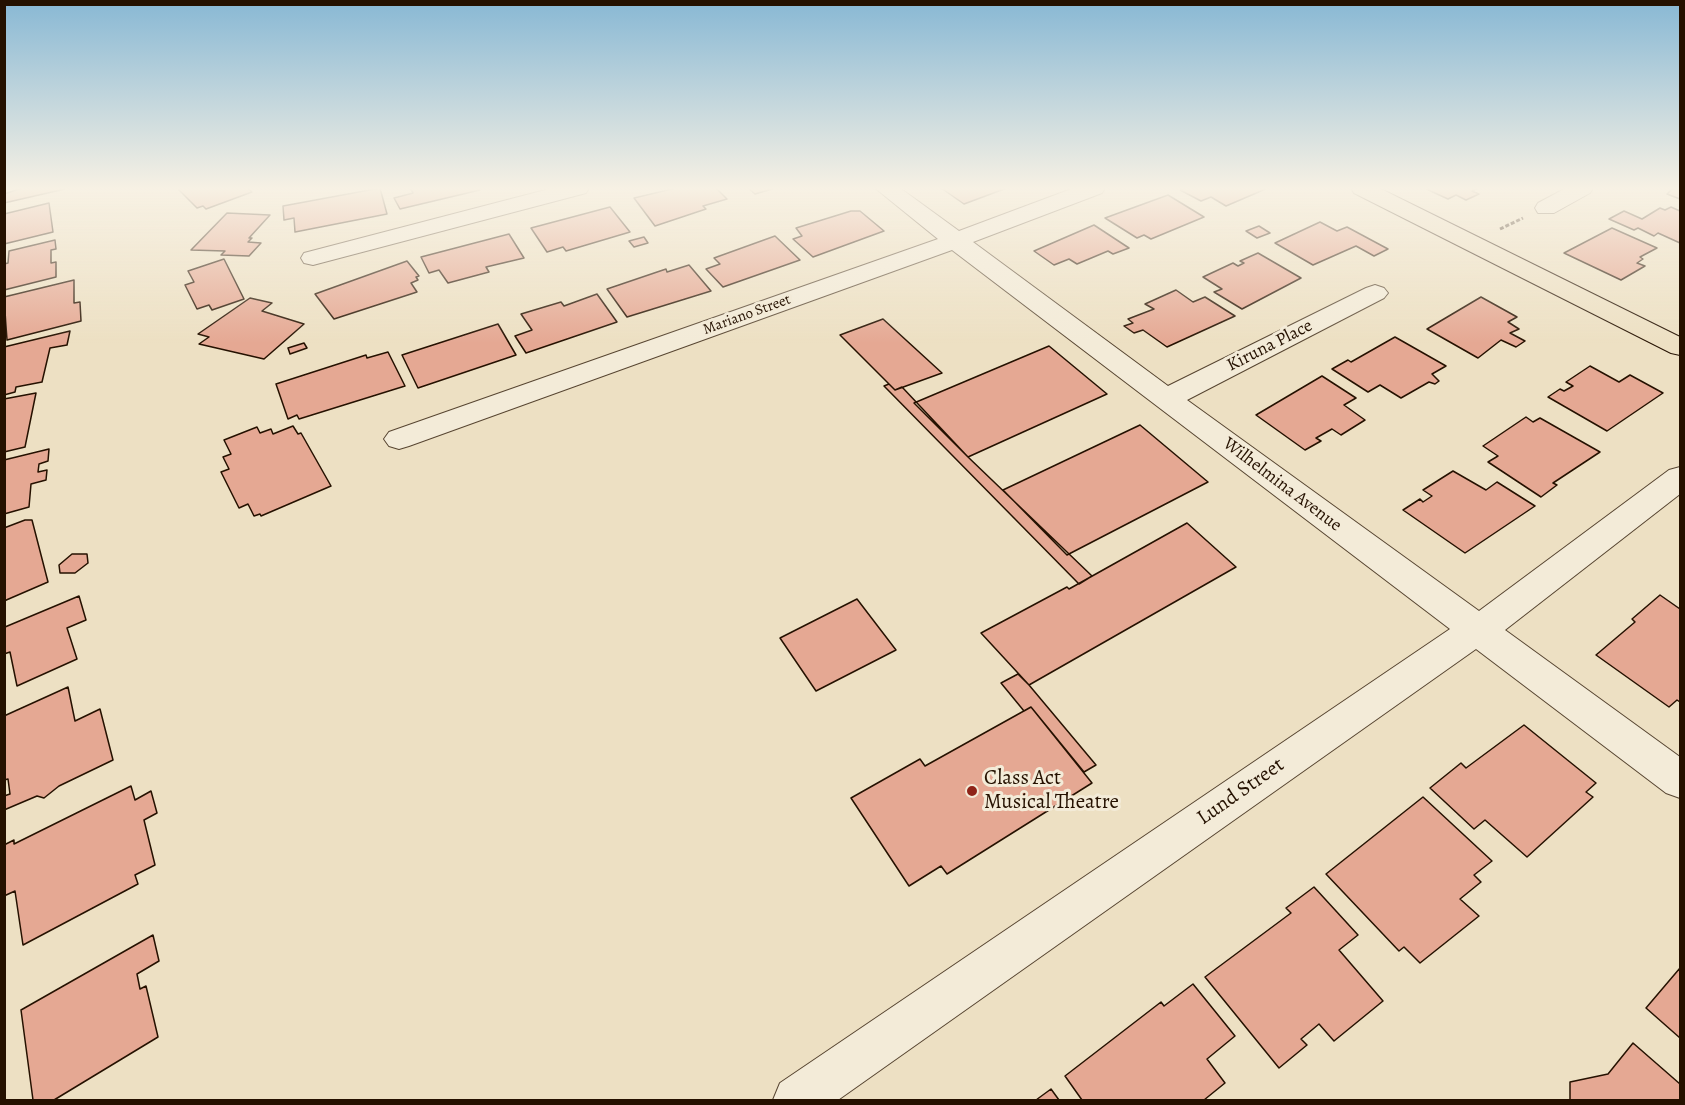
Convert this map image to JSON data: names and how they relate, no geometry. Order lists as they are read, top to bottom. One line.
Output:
{"streets":{"street":["Mariano Street","Kiruna Place","Wilhelmina Avenue","Lund Street"]},"crossings":[["Mariano Street","Wilhelmina Avenue"],["Kiruna Place","Wilhelmina Avenue"],["Wilhelmina Avenue","Lund Street"]],"places":["Class Act Musical Theatre"]}
